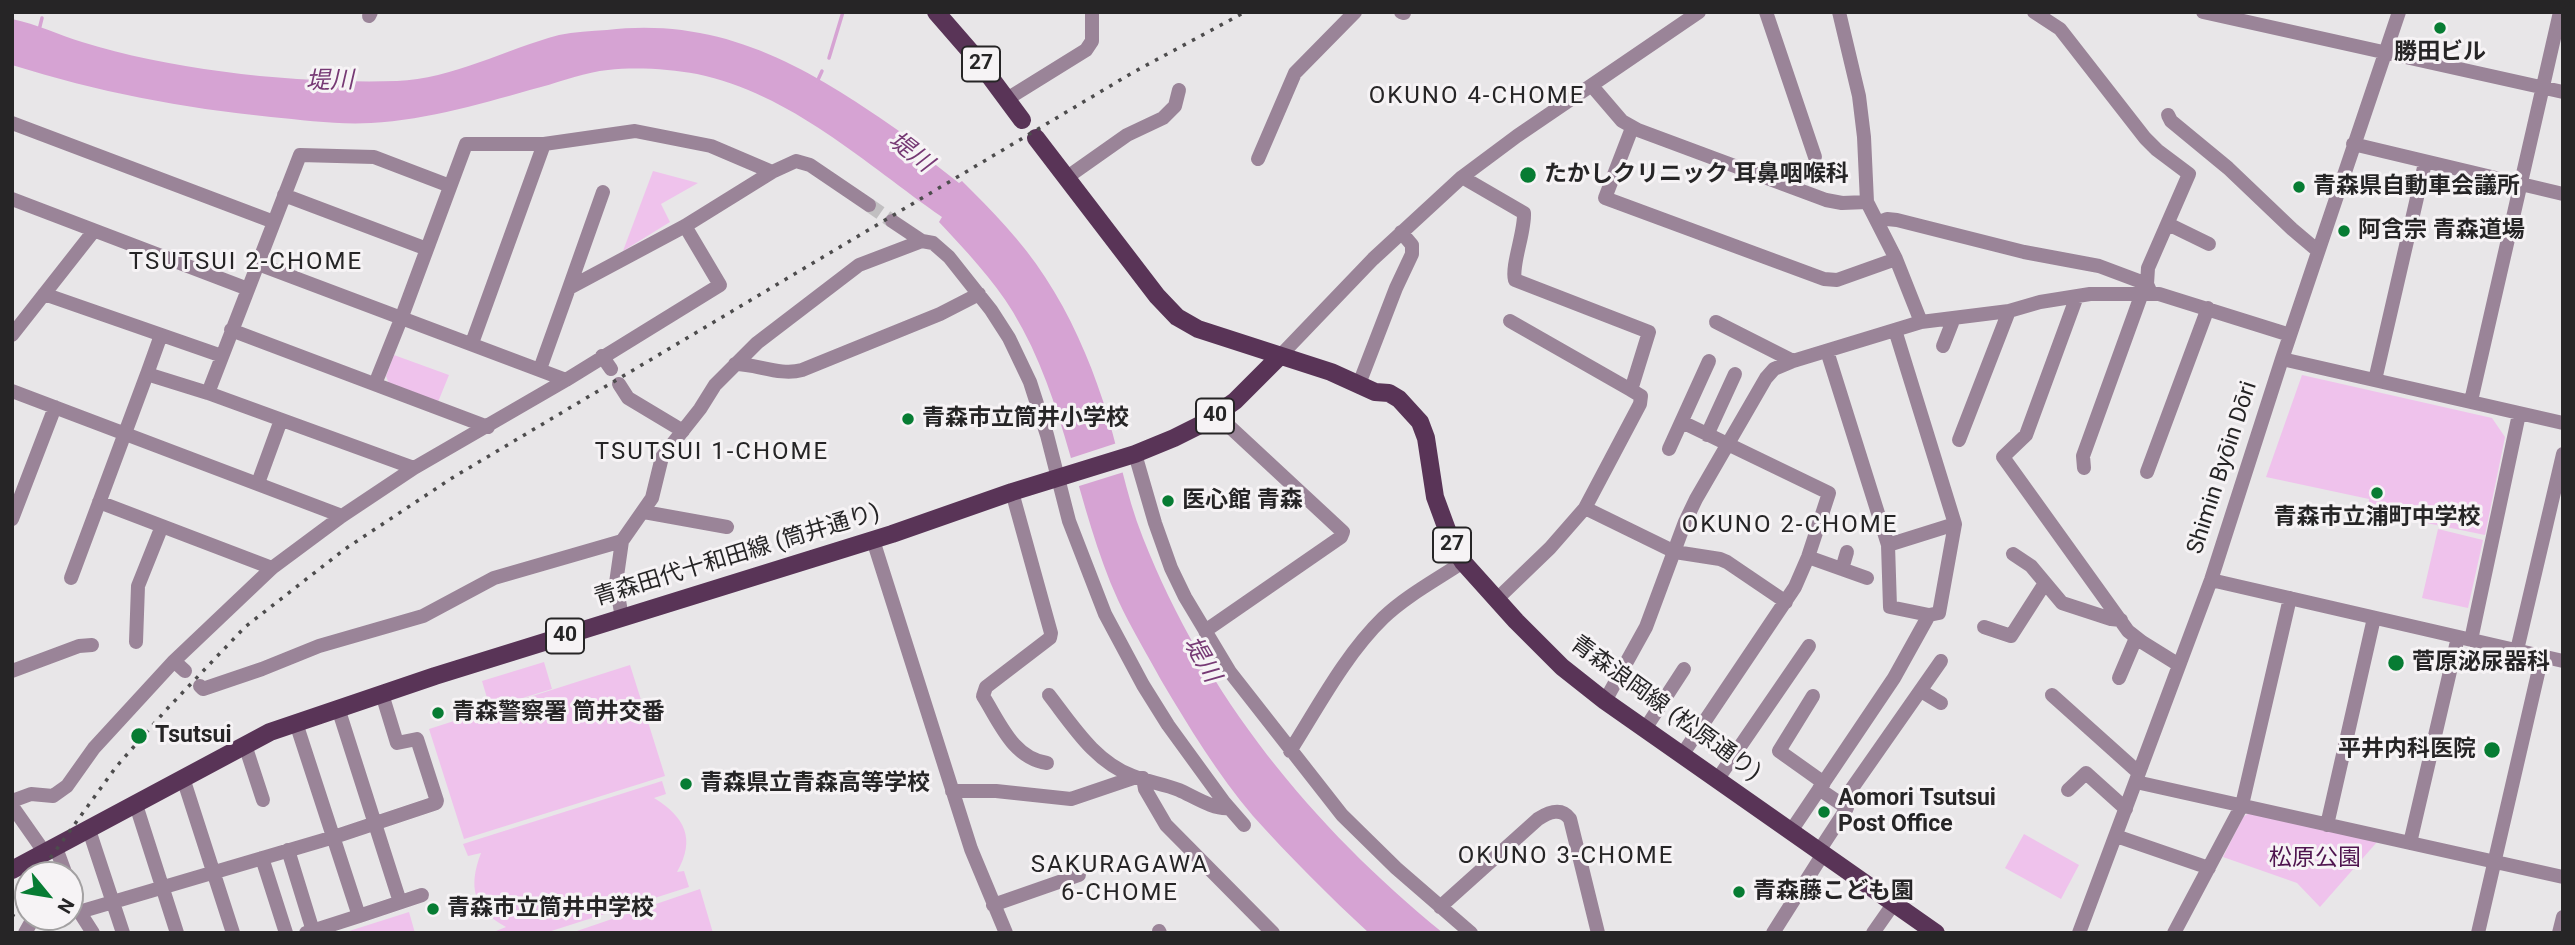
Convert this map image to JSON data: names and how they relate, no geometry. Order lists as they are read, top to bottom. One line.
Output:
{"streets":{"main road":["27","40","青森田代十和田線 (筒井通り)","青森浪岡線 (松原通り)"],"street":["Shimin Byōin Dōri"]},"crossings":[["青森田代十和田線 (筒井通り)","青森浪岡線 (松原通り)"]],"districts":["OKUNO 4-CHOME","TSUTSUI 2-CHOME","TSUTSUI 1-CHOME","OKUNO 2-CHOME","OKUNO 3-CHOME","SAKURAGAWA 6-CHOME"],"water":["堤川"],"parks":["松原公園"],"places":["勝田ビル","たかしクリニック 耳鼻咽喉科","青森県自動車会議所","阿含宗 青森道場","青森市立筒井小学校","青森市立浦町中学校","医心館 青森","菅原泌尿器科","青森警察署 筒井交番","Tsutsui","平井内科医院","青森県立青森高等学校","Aomori Tsutsui Post Office","青森藤こども園","青森市立筒井中学校"],"north":"bottom right"}
